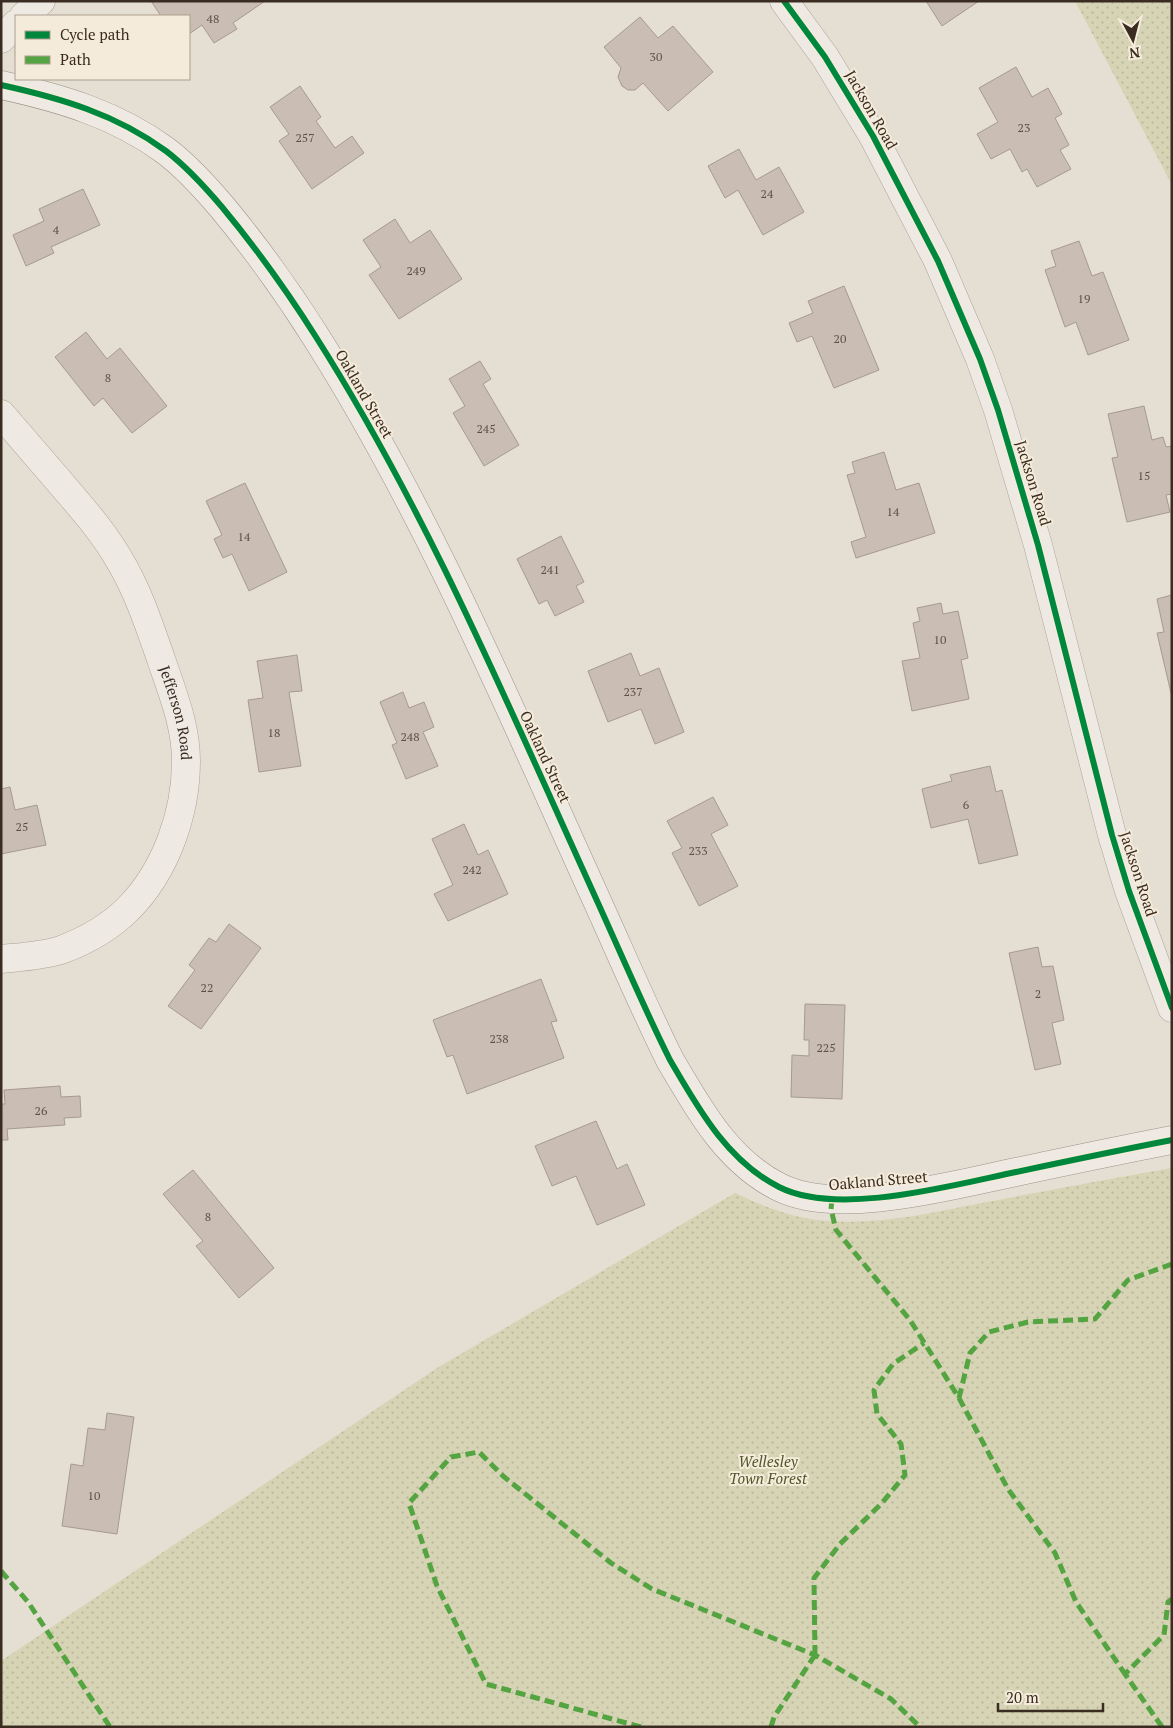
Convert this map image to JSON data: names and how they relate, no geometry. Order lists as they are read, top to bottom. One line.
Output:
{"streets":{"street":["Jackson Road","Oakland Street","Jefferson Road"]},"parks":["Wellesley Town Forest"],"house_numbers":["48","30","23","257","24","4","249","19","20","8","245","15","14","14","241","10","237","18","248","6","25","233","242","22","2","238","225","26","8","10"],"legend":["Cycle path","Path"],"scale_bar":"20 m","north":"bottom"}
